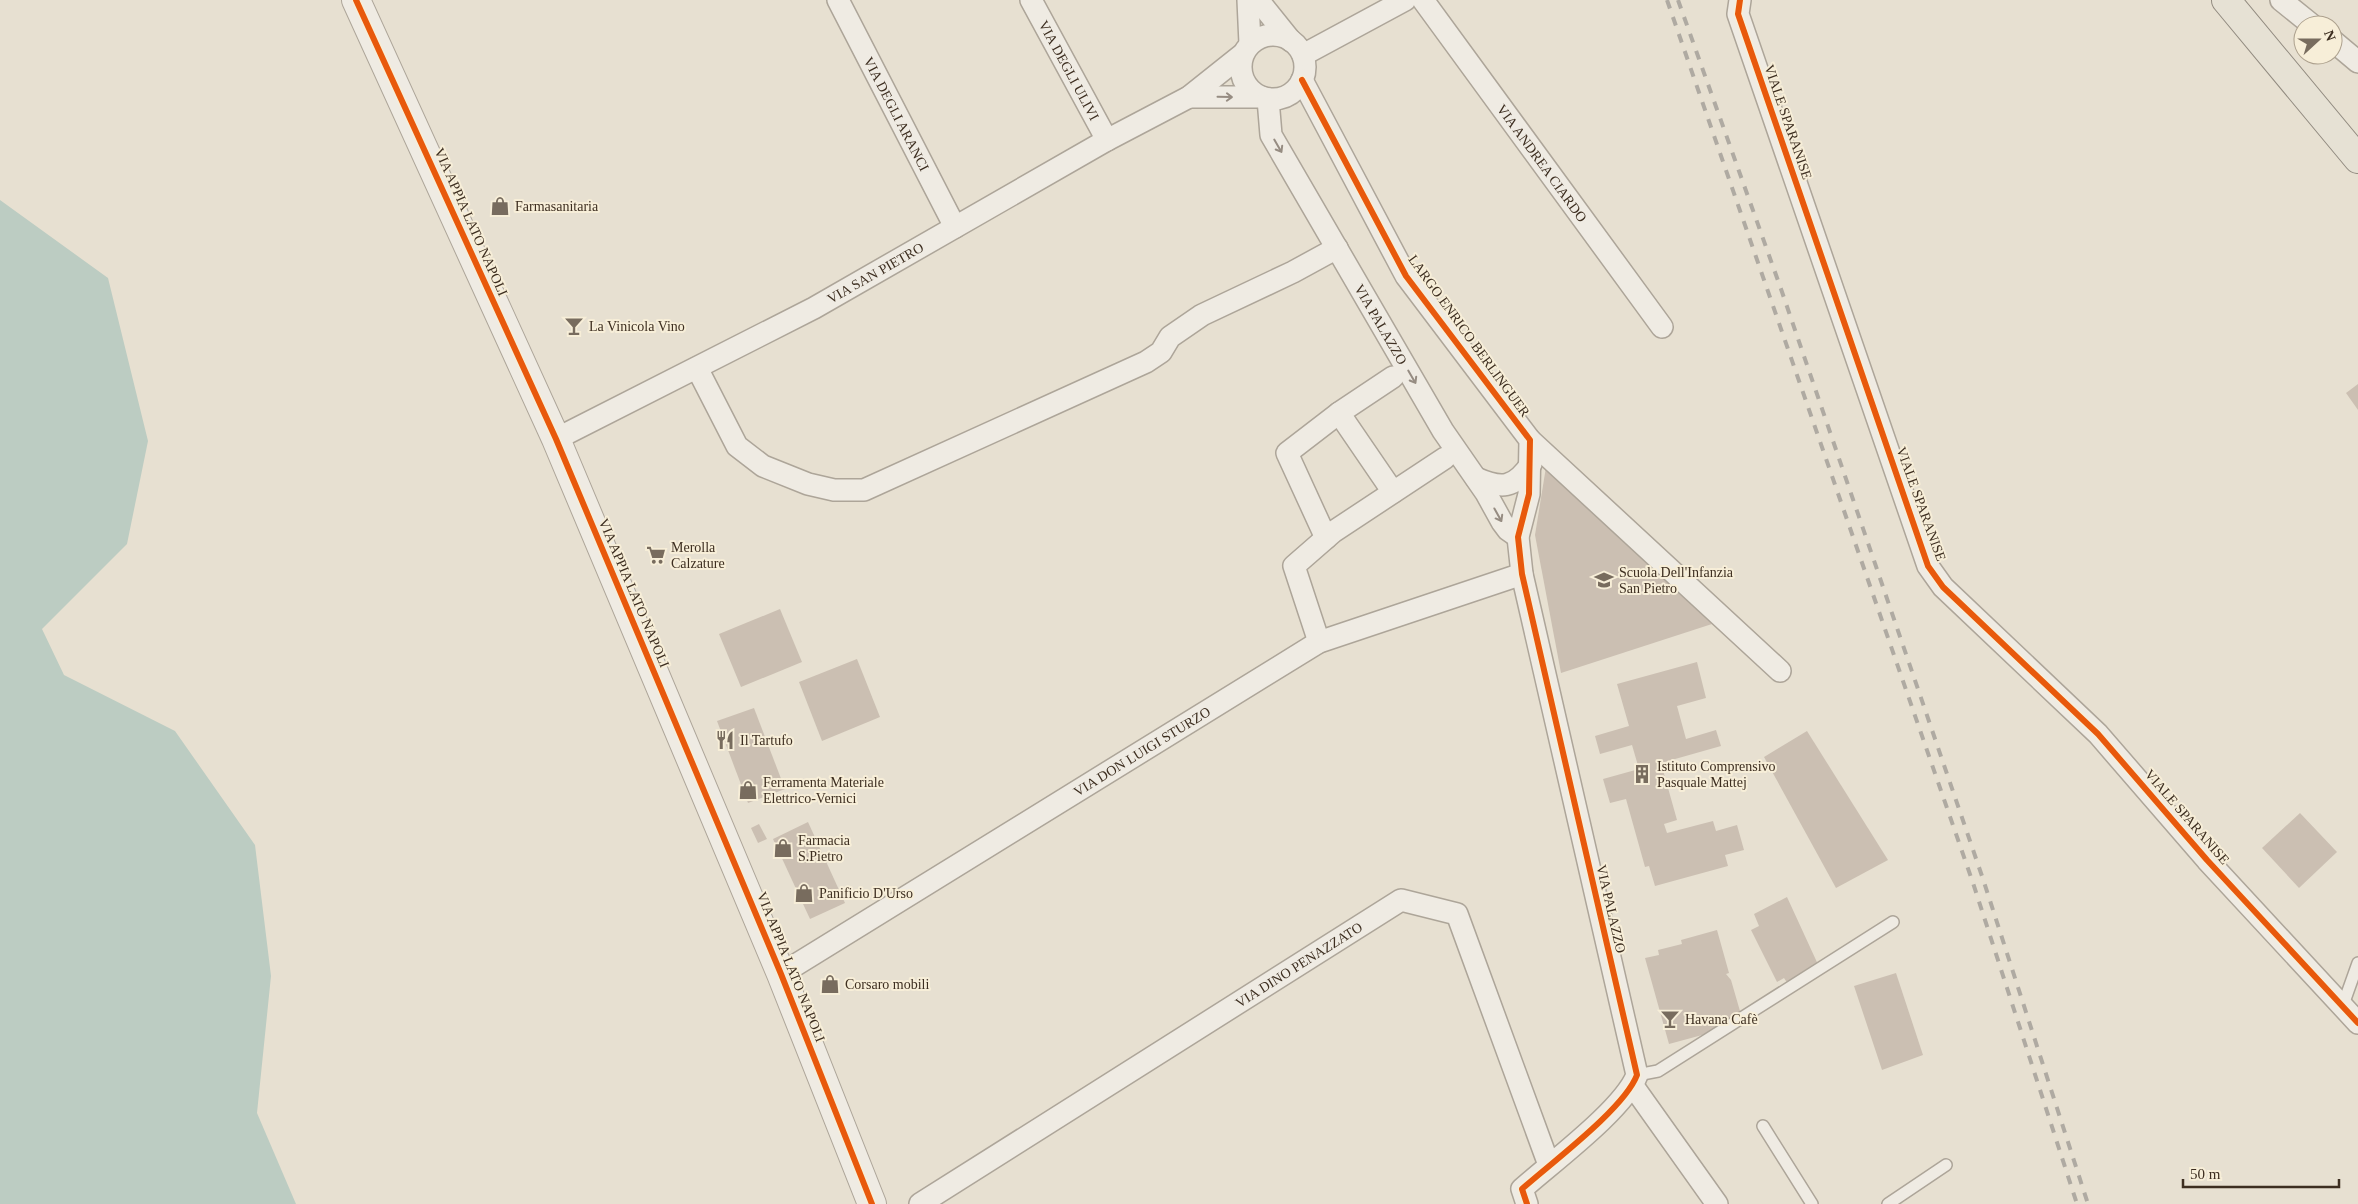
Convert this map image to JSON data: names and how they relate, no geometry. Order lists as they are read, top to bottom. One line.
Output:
{"streets":{"street":["VIA DEGLI ULIVI","VIA DEGLI ARANCI","VIALE SPARANISE","VIA ANDREA CIARDO","VIA APPIA LATO NAPOLI","VIA SAN PIETRO","VIA PALAZZO","LARGO ENRICO BERLINGUER","VIA DON LUIGI STURZO","VIA DINO PENAZZATO"]},"crossings":[["VIA DEGLI ULIVI","VIA SAN PIETRO"],["VIA DEGLI ARANCI","VIA SAN PIETRO"],["VIA APPIA LATO NAPOLI","VIA SAN PIETRO"],["VIA APPIA LATO NAPOLI","VIA DON LUIGI STURZO"],["VIA SAN PIETRO","VIA PALAZZO"],["VIA SAN PIETRO","LARGO ENRICO BERLINGUER"],["VIA PALAZZO","LARGO ENRICO BERLINGUER"],["VIA PALAZZO","VIA DON LUIGI STURZO"]],"one_way":["VIA PALAZZO"],"places":{"shop":["Farmasanitaria","Ferramenta Materiale Elettrico-Vernici","Farmacia S.Pietro","Panificio D'Urso","Corsaro mobili"],"bar":["La Vinicola Vino","Havana Cafè"],"supermarket":["Merolla Calzature"],"school or university":["Scuola Dell'Infanzia San Pietro"],"restaurant":["Il Tartufo"],"building":["Istituto Comprensivo Pasquale Mattej"]},"scale_bar":"50 m","north":"right"}
